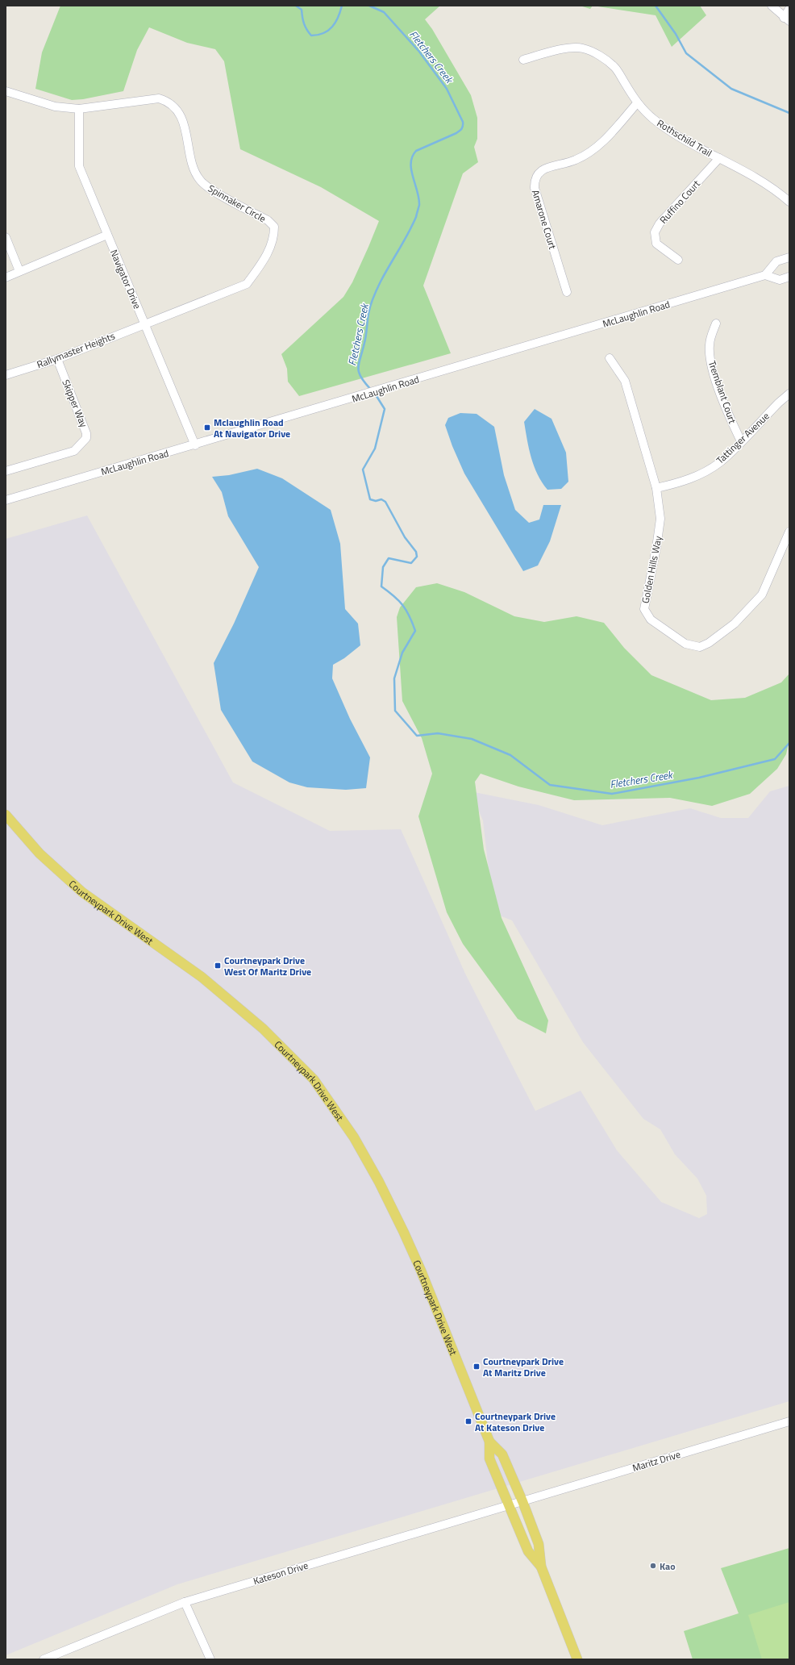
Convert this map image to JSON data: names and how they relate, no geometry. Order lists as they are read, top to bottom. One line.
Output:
{"streets":{"main road":["Courtneypark Drive West"],"street":["Rothschild Trail","Ruffino Court","Spinnaker Circle","Amarone Court","Navigator Drive","McLaughlin Road","Rallymaster Heights","Tremblant Court","Skipper Way","Tattinger Avenue","Golden Hills Way","Maritz Drive","Kateson Drive"]},"crossings":[["Rothschild Trail","Ruffino Court"],["Rothschild Trail","Amarone Court"],["Spinnaker Circle","Navigator Drive"],["Spinnaker Circle","Rallymaster Heights"],["Navigator Drive","McLaughlin Road"],["Navigator Drive","Rallymaster Heights"],["Rallymaster Heights","Skipper Way"],["Tremblant Court","Tattinger Avenue"],["Tattinger Avenue","Golden Hills Way"],["Courtneypark Drive West","Maritz Drive"],["Courtneypark Drive West","Kateson Drive"],["Maritz Drive","Kateson Drive"]],"water":["Fletchers Creek"],"places":{"transit":["Mclaughlin Road At Navigator Drive","Courtneypark Drive West Of Maritz Drive","Courtneypark Drive At Maritz Drive","Courtneypark Drive At Kateson Drive"],"other":["Kao"]}}
